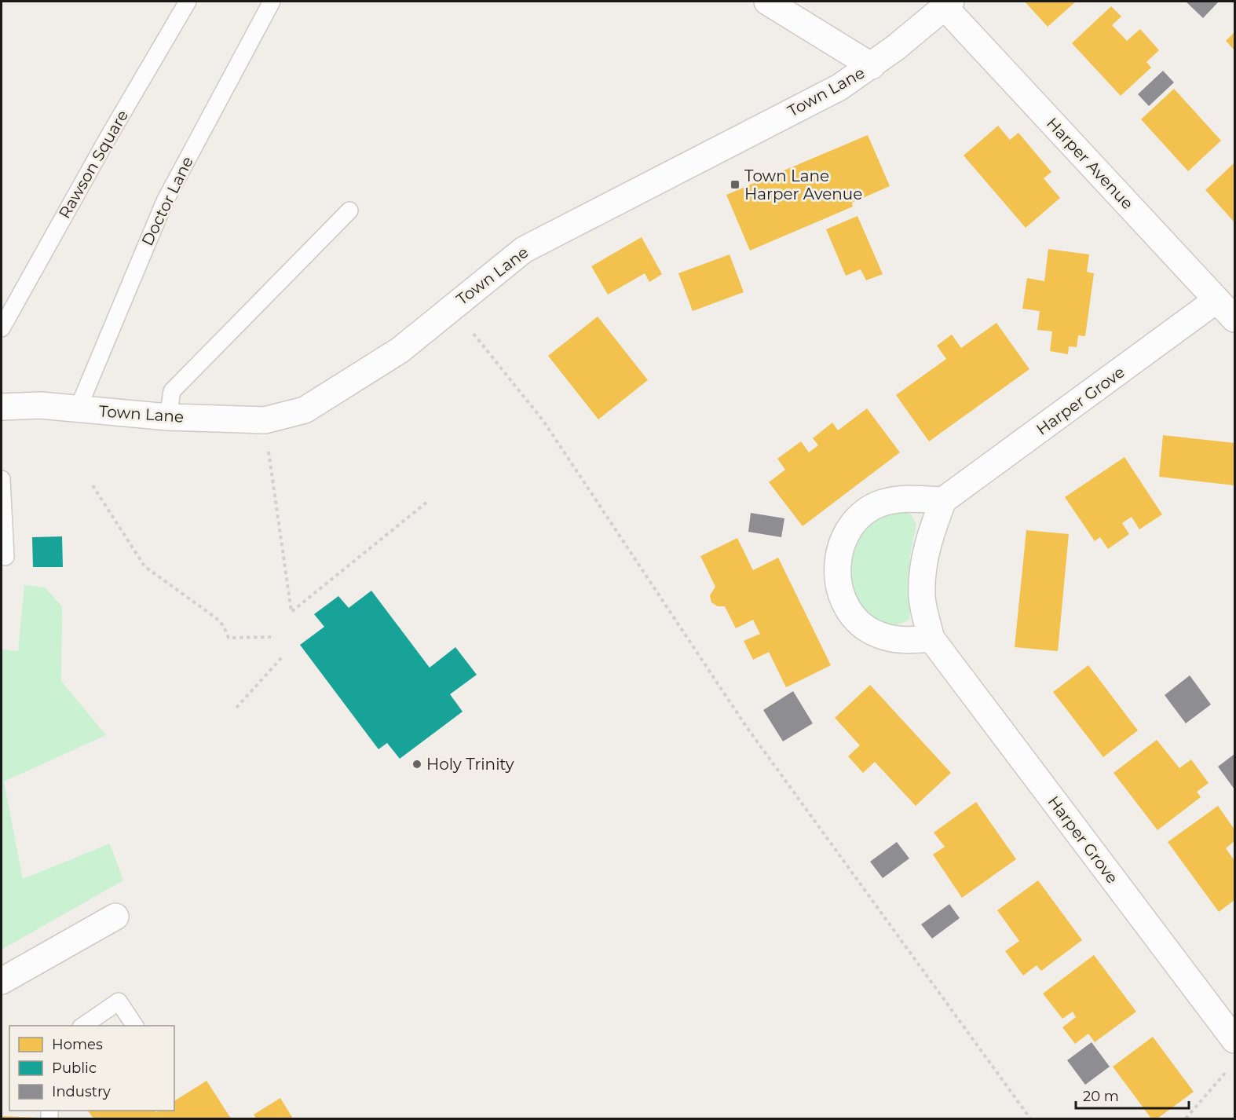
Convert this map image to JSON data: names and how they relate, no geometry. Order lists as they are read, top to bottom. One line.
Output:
{"streets":{"street":["Town Lane","Harper Avenue","Harper Grove"],"lane":["Rawson Square","Doctor Lane"]},"crossings":[["Town Lane","Harper Avenue"],["Town Lane","Doctor Lane"],["Harper Avenue","Harper Grove"]],"places":{"transit":["Town Lane Harper Avenue"],"other":["Holy Trinity"]},"legend":["Homes","Public","Industry"],"scale_bar":"20 m"}
